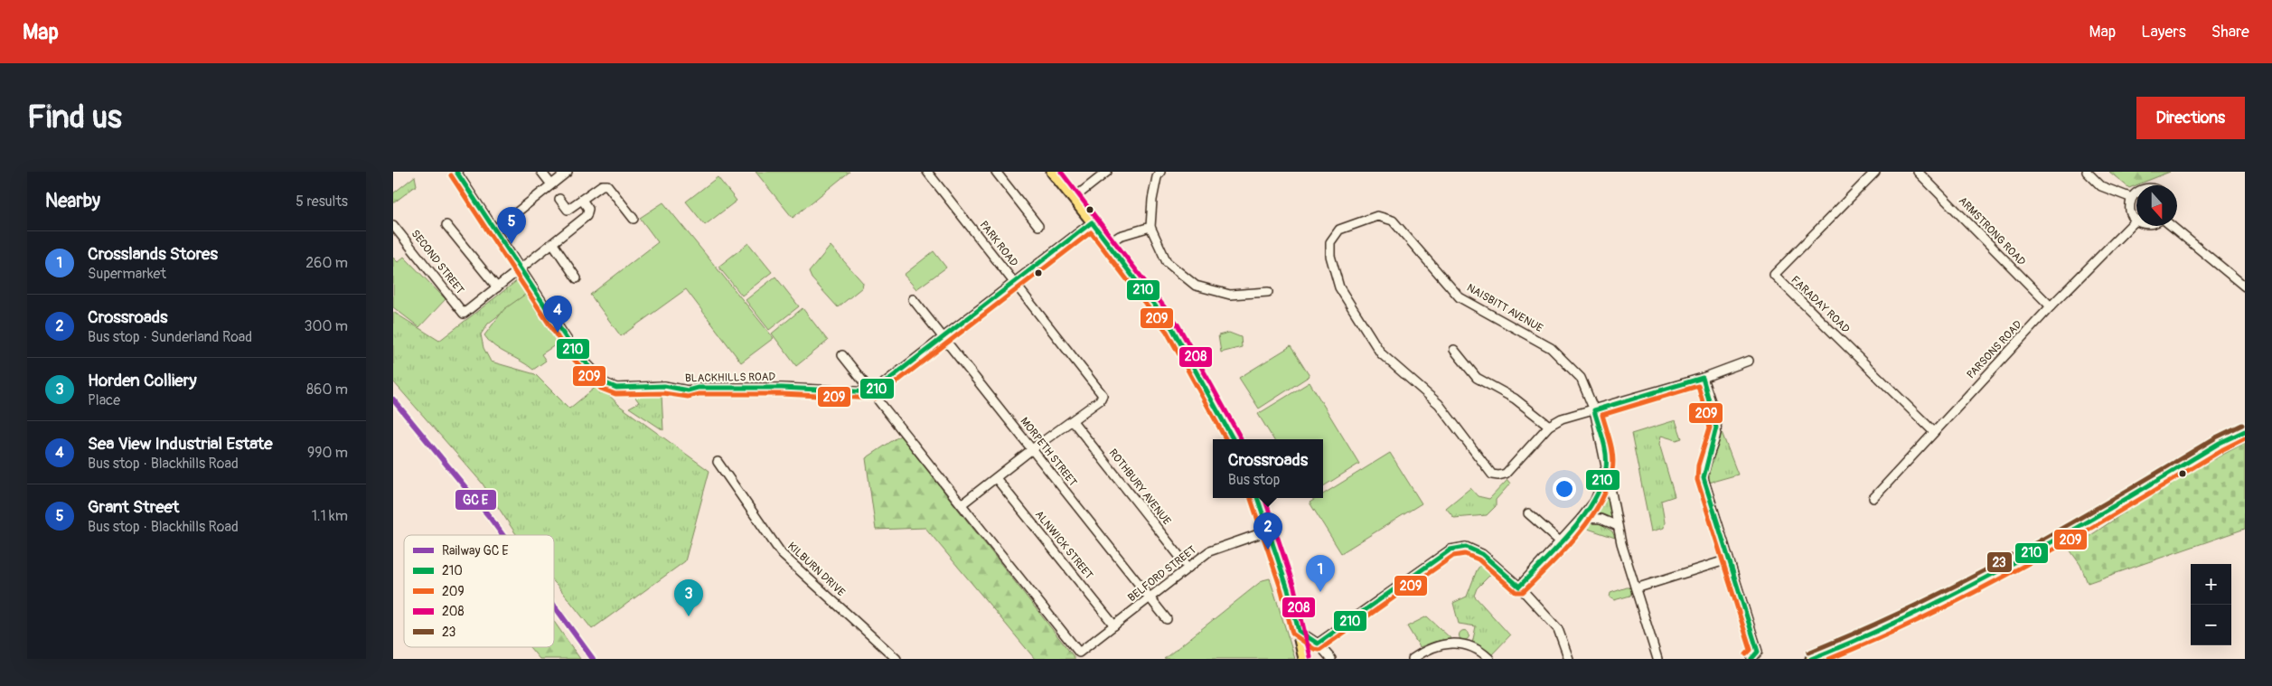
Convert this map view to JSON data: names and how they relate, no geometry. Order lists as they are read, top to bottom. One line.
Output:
{"streets":{"street":["ARMSTRONG ROAD","PARK ROAD","SECOND STREET","FARADAY ROAD","NAISBITT AVENUE","PARSONS ROAD","BLACKHILLS ROAD","MORPETH STREET","ROTHBURY AVENUE","ALNWICK STREET","KILBURN DRIVE","BELFORD STREET"]},"crossings":[["ARMSTRONG ROAD","PARSONS ROAD"],["PARK ROAD","ROTHBURY AVENUE"],["FARADAY ROAD","PARSONS ROAD"],["MORPETH STREET","BELFORD STREET"],["ROTHBURY AVENUE","BELFORD STREET"],["ALNWICK STREET","BELFORD STREET"]],"lines":["transit line 210","transit line 208","transit line 209","transit line 23"],"legend":["Railway GC E","210","209","208","23"],"north":"bottom","page":{"header":"Map","nav":["Map","Layers","Share"],"buttons":"Directions","title":"Find us","heading":["Nearby","5 results"],"pins":["5","4","2","1","3"],"list":[{"mark":"1","name":"Crosslands Stores","note":"Supermarket","value":"260 m"},{"mark":"2","name":"Crossroads","note":"Bus stop · Sunderland Road","value":"300 m"},{"mark":"3","name":"Horden Colliery","note":"Place","value":"860 m"},{"mark":"4","name":"Sea View Industrial Estate","note":"Bus stop · Blackhills Road","value":"990 m"},{"mark":"5","name":"Grant Street","note":"Bus stop · Blackhills Road","value":"1.1 km"}],"popup":["Crossroads","Bus stop"],"map_buttons":["+","−"]}}
